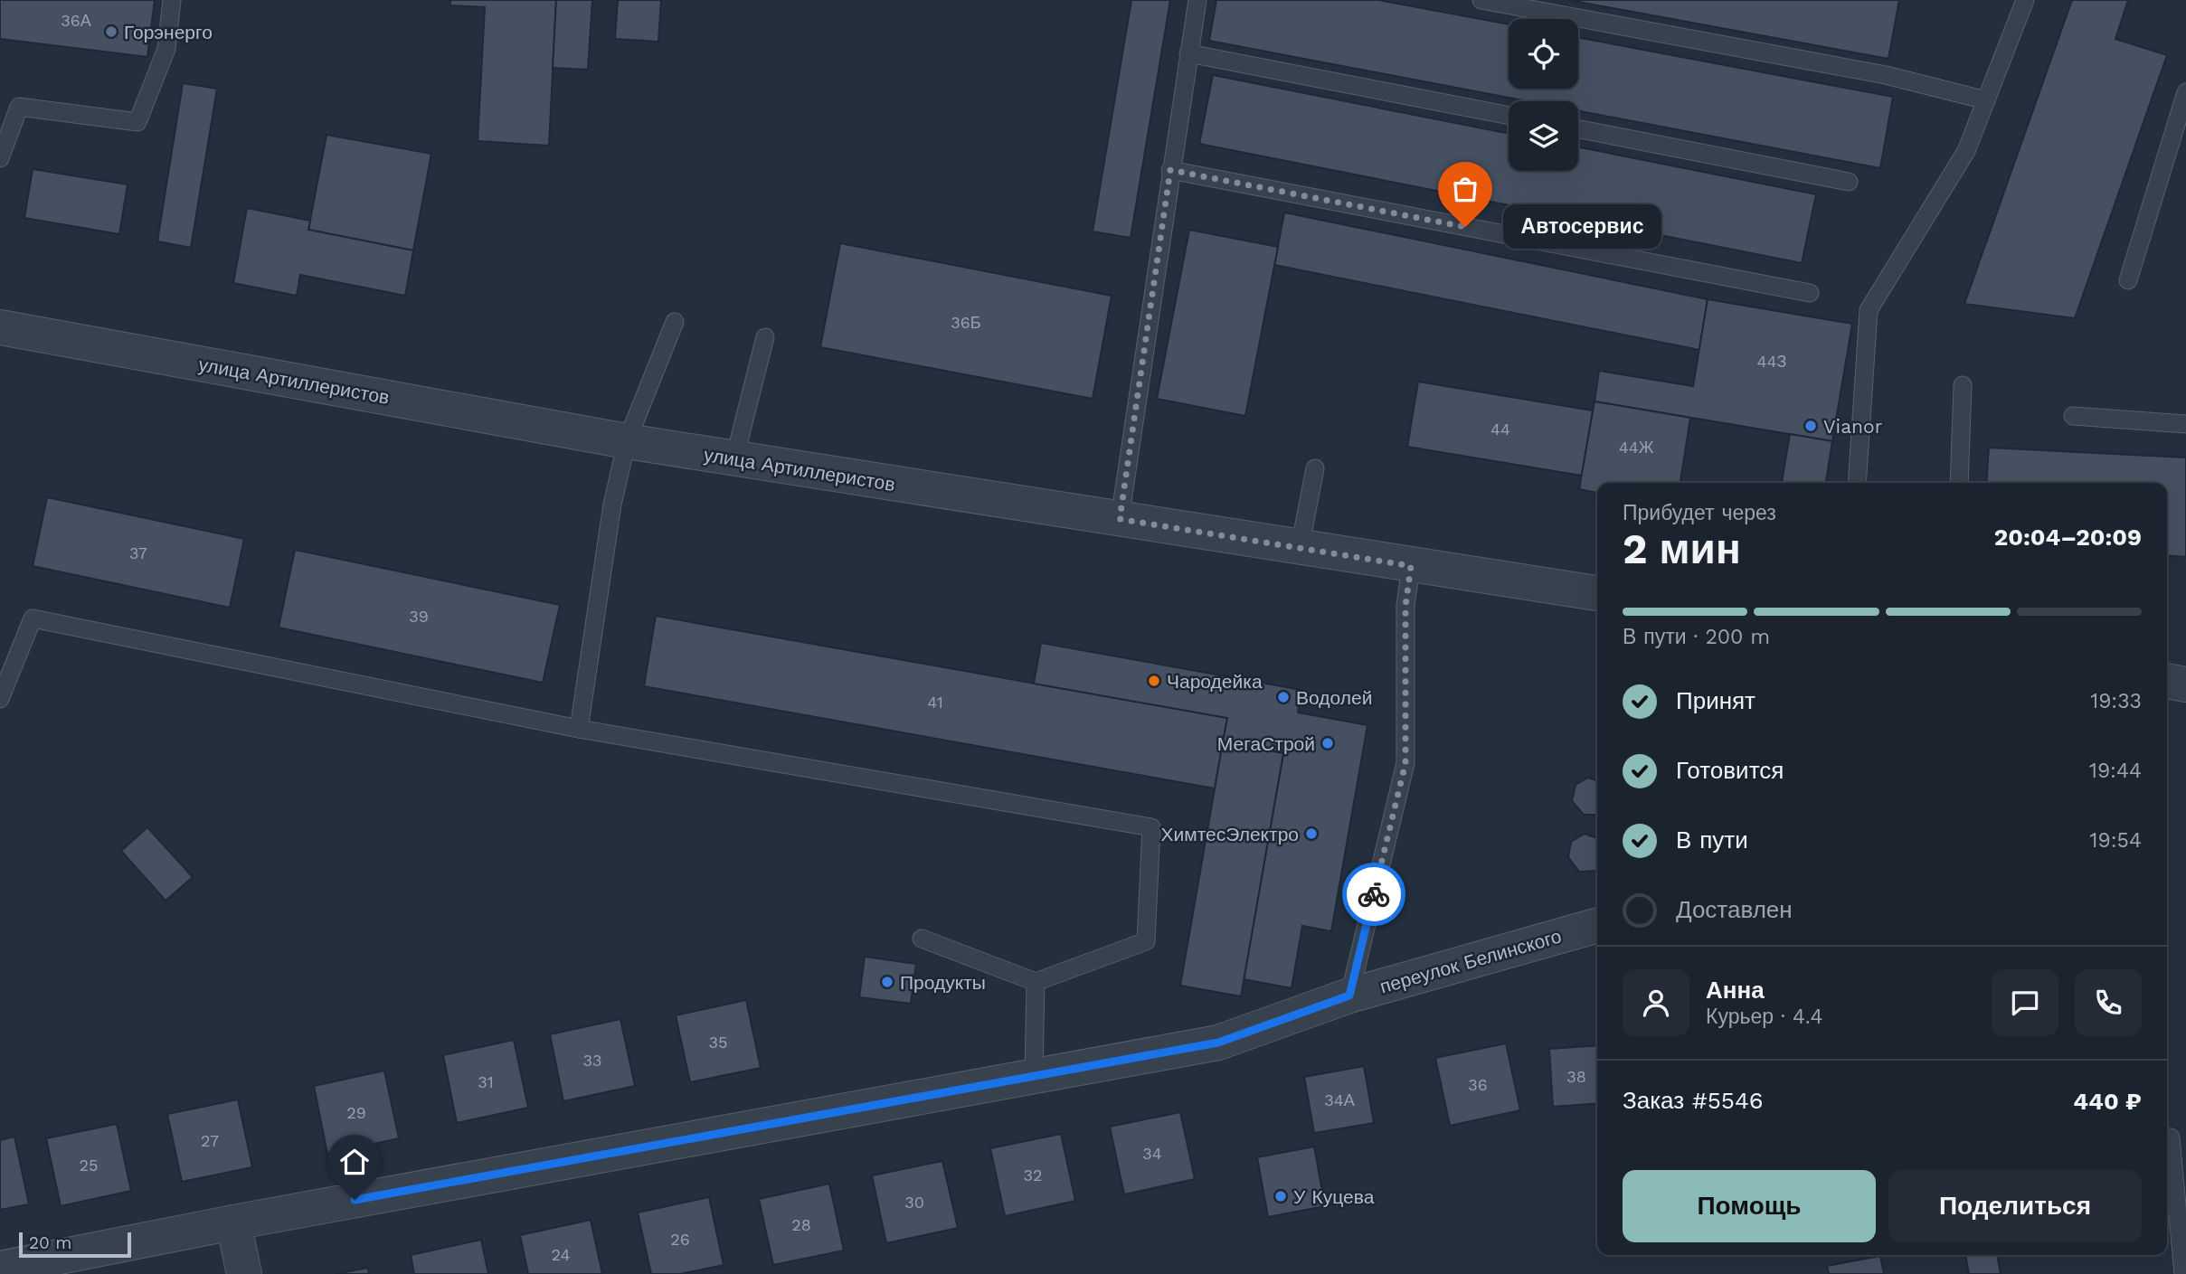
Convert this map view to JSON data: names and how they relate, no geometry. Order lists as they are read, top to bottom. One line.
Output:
{"streets":{"street":["улица Артиллеристов","переулок Белинского"]},"places":["Горэнерго","Автосервис","Vianor","Чародейка","Водолей","МегаСтрой","ХимтесЭлектро","Продукты","У Куцева"],"house_numbers":["36А","36Б","44З","44","44Ж","37","39","41","35","33","38","31","36","34А","29","27","34","25","32","30","28","26","24"],"scale_bar":"20 m","page":{"bubble":"Автосервис","heading":["2 мин","Прибудет через","20:04–20:09"],"panel":["Анна","Курьер · 4.4","Заказ #5546","440 ₽"],"bar":"В пути · 200 m","list":[["Принят","19:33"],["Готовится","19:44"],["В пути","19:54"],"Доставлен"],"buttons":["Помощь","Поделиться"],"scale":"20 m"}}
